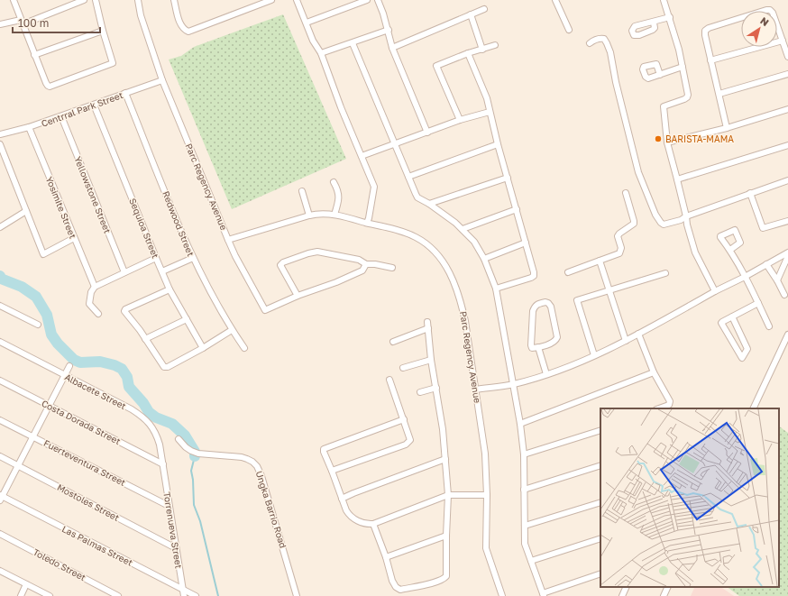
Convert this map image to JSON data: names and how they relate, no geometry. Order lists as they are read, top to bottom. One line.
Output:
{"streets":{"street":["Centrral Park Street","Parc Regency Avenue","Yellowstone Street","Yosimite Street","Redwood Street","Sequioa Street","Albacete Street","Costa Dorada Street","Fuerteventura Street","Mostoles Street","Ungka Barrio Road","Torrenueva Street","Las Palmas Street","Toledo Street"]},"crossings":[["Centrral Park Street","Parc Regency Avenue"],["Centrral Park Street","Yellowstone Street"],["Centrral Park Street","Yosimite Street"],["Centrral Park Street","Redwood Street"],["Centrral Park Street","Sequioa Street"],["Albacete Street","Costa Dorada Street"],["Albacete Street","Torrenueva Street"],["Costa Dorada Street","Torrenueva Street"],["Fuerteventura Street","Torrenueva Street"],["Mostoles Street","Torrenueva Street"],["Torrenueva Street","Las Palmas Street"]],"places":["BARISTA-MAMA"],"scale_bar":"100 m","north":"top right"}
